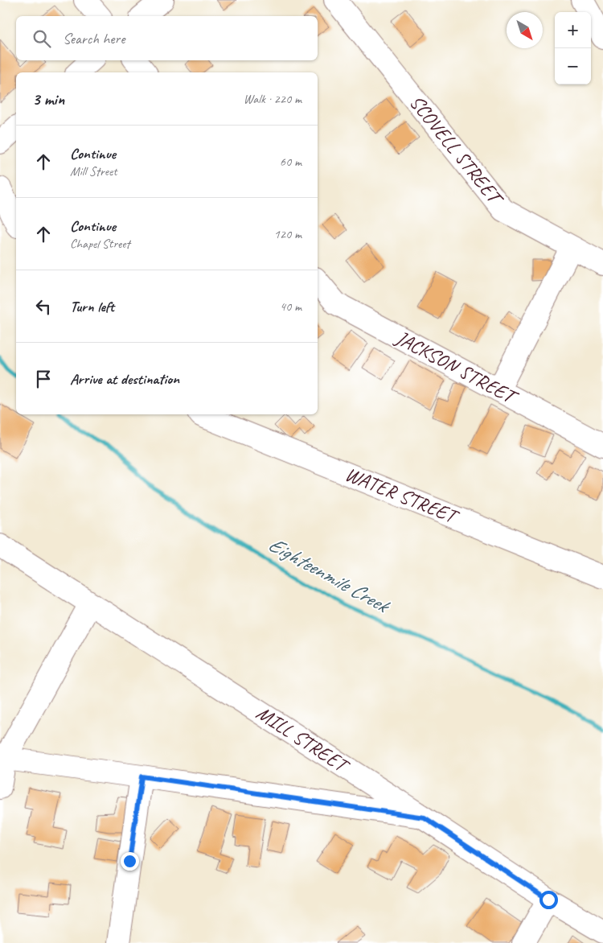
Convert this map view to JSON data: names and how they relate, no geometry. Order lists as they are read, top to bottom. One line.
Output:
{"streets":{"street":["SCOVELL STREET","JACKSON STREET","WATER STREET","MILL STREET"]},"water":["Eighteenmile Creek"],"north":"bottom right","page":{"map_buttons":["+","−"],"search":"Search here","heading":["3 min","Walk · 220 m"],"list":[["Continue","Mill Street","60 m"],["Continue","Chapel Street","120 m"],["Turn left","40 m"],"Arrive at destination"]}}
